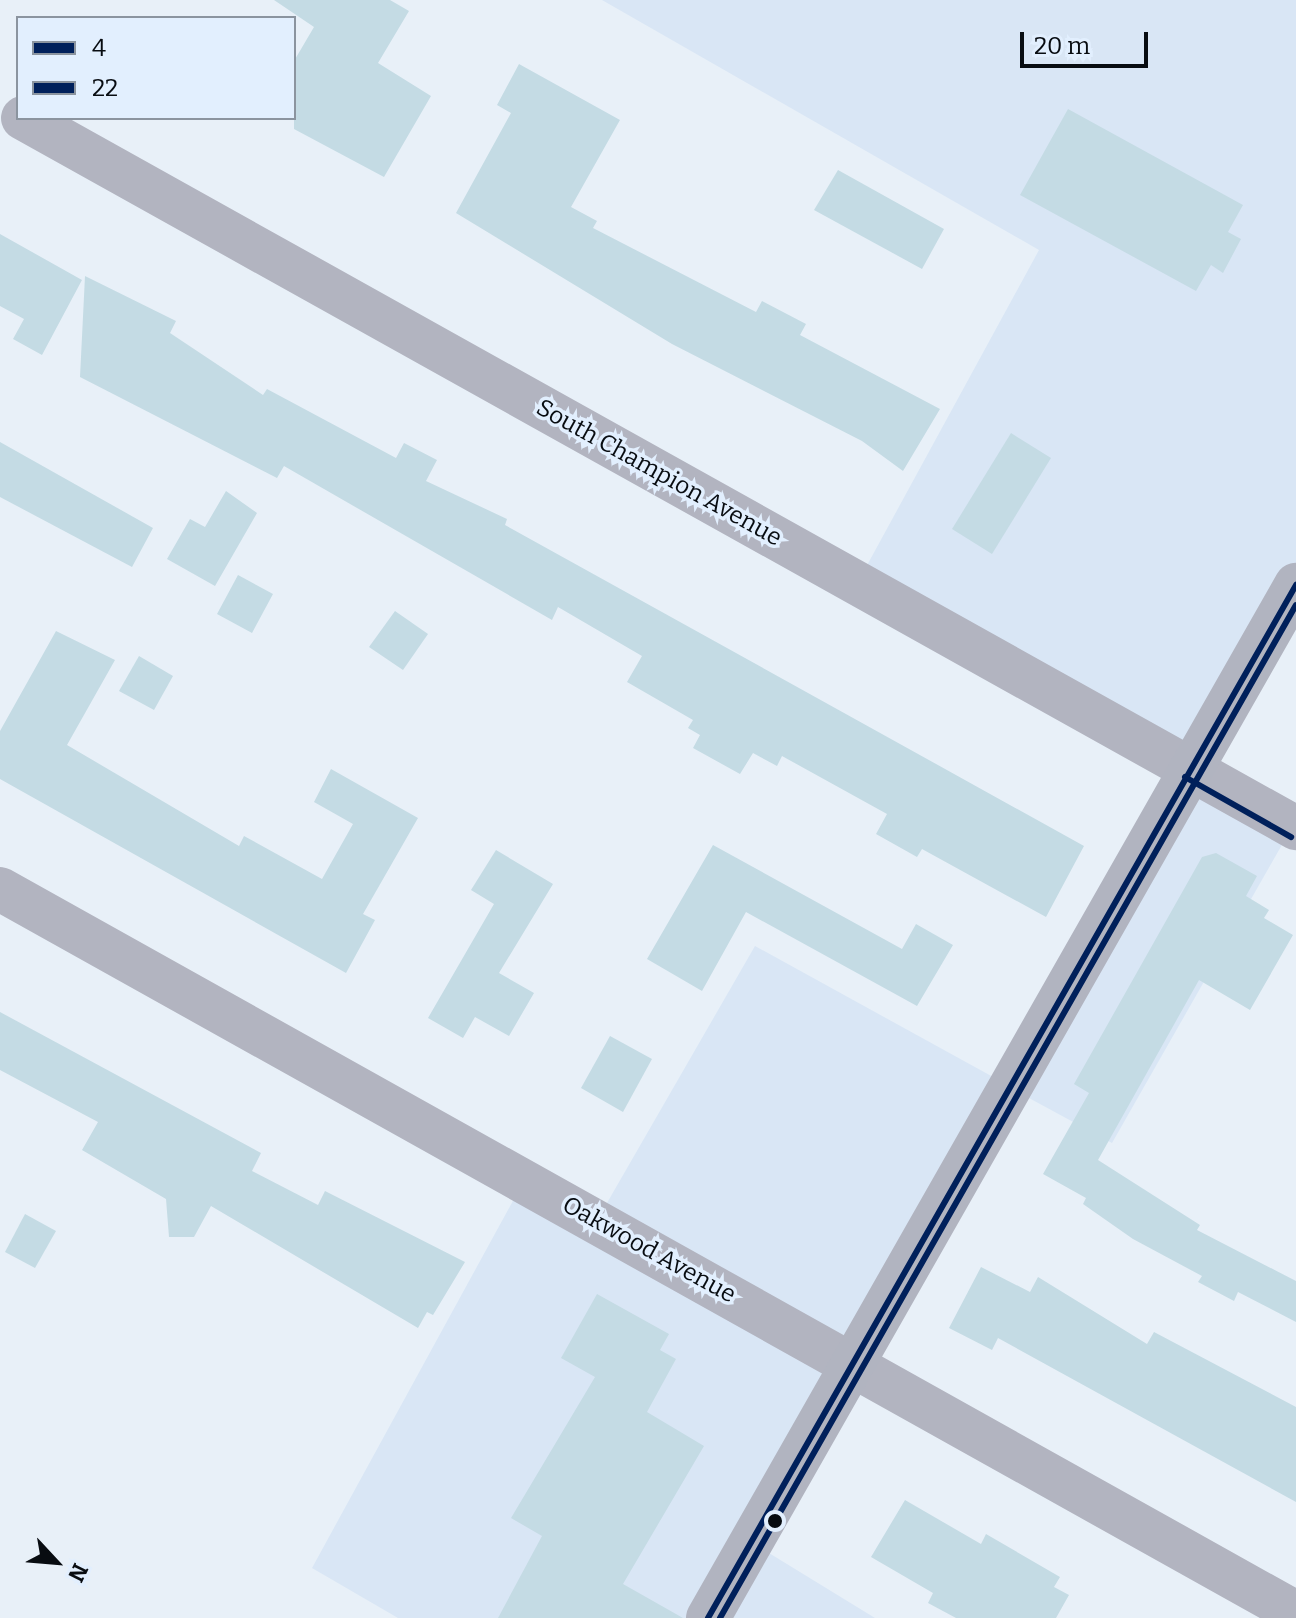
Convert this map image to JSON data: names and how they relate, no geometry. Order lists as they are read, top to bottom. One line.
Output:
{"streets":{"street":["South Champion Avenue","Oakwood Avenue"]},"lines":["transit line 4","transit line 22"],"legend":["4","22"],"scale_bar":"20 m","north":"bottom right"}
